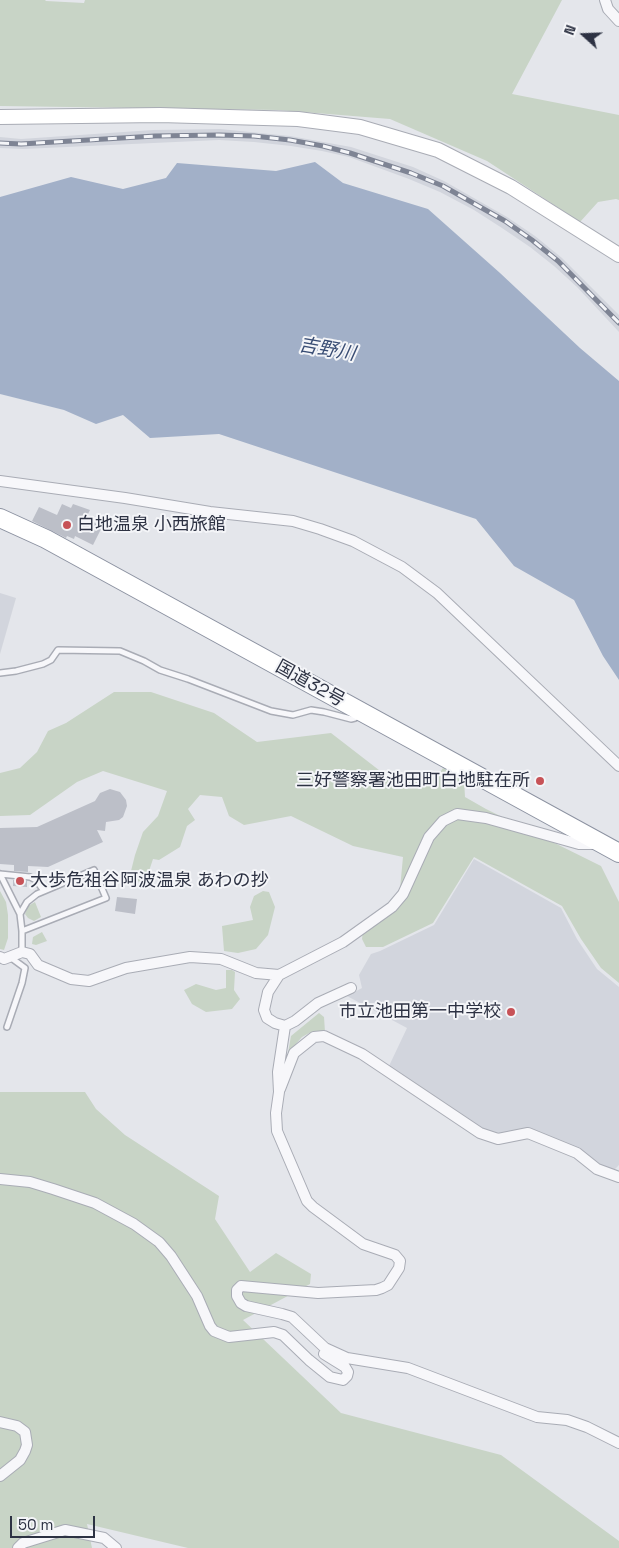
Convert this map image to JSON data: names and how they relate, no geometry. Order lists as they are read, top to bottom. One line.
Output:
{"streets":{"highway":["国道32号"]},"water":["吉野川"],"places":["白地温泉 小西旅館","三好警察署池田町白地駐在所","大歩危祖谷阿波温泉 あわの抄","市立池田第一中学校"],"scale_bar":"50 m","north":"left"}
